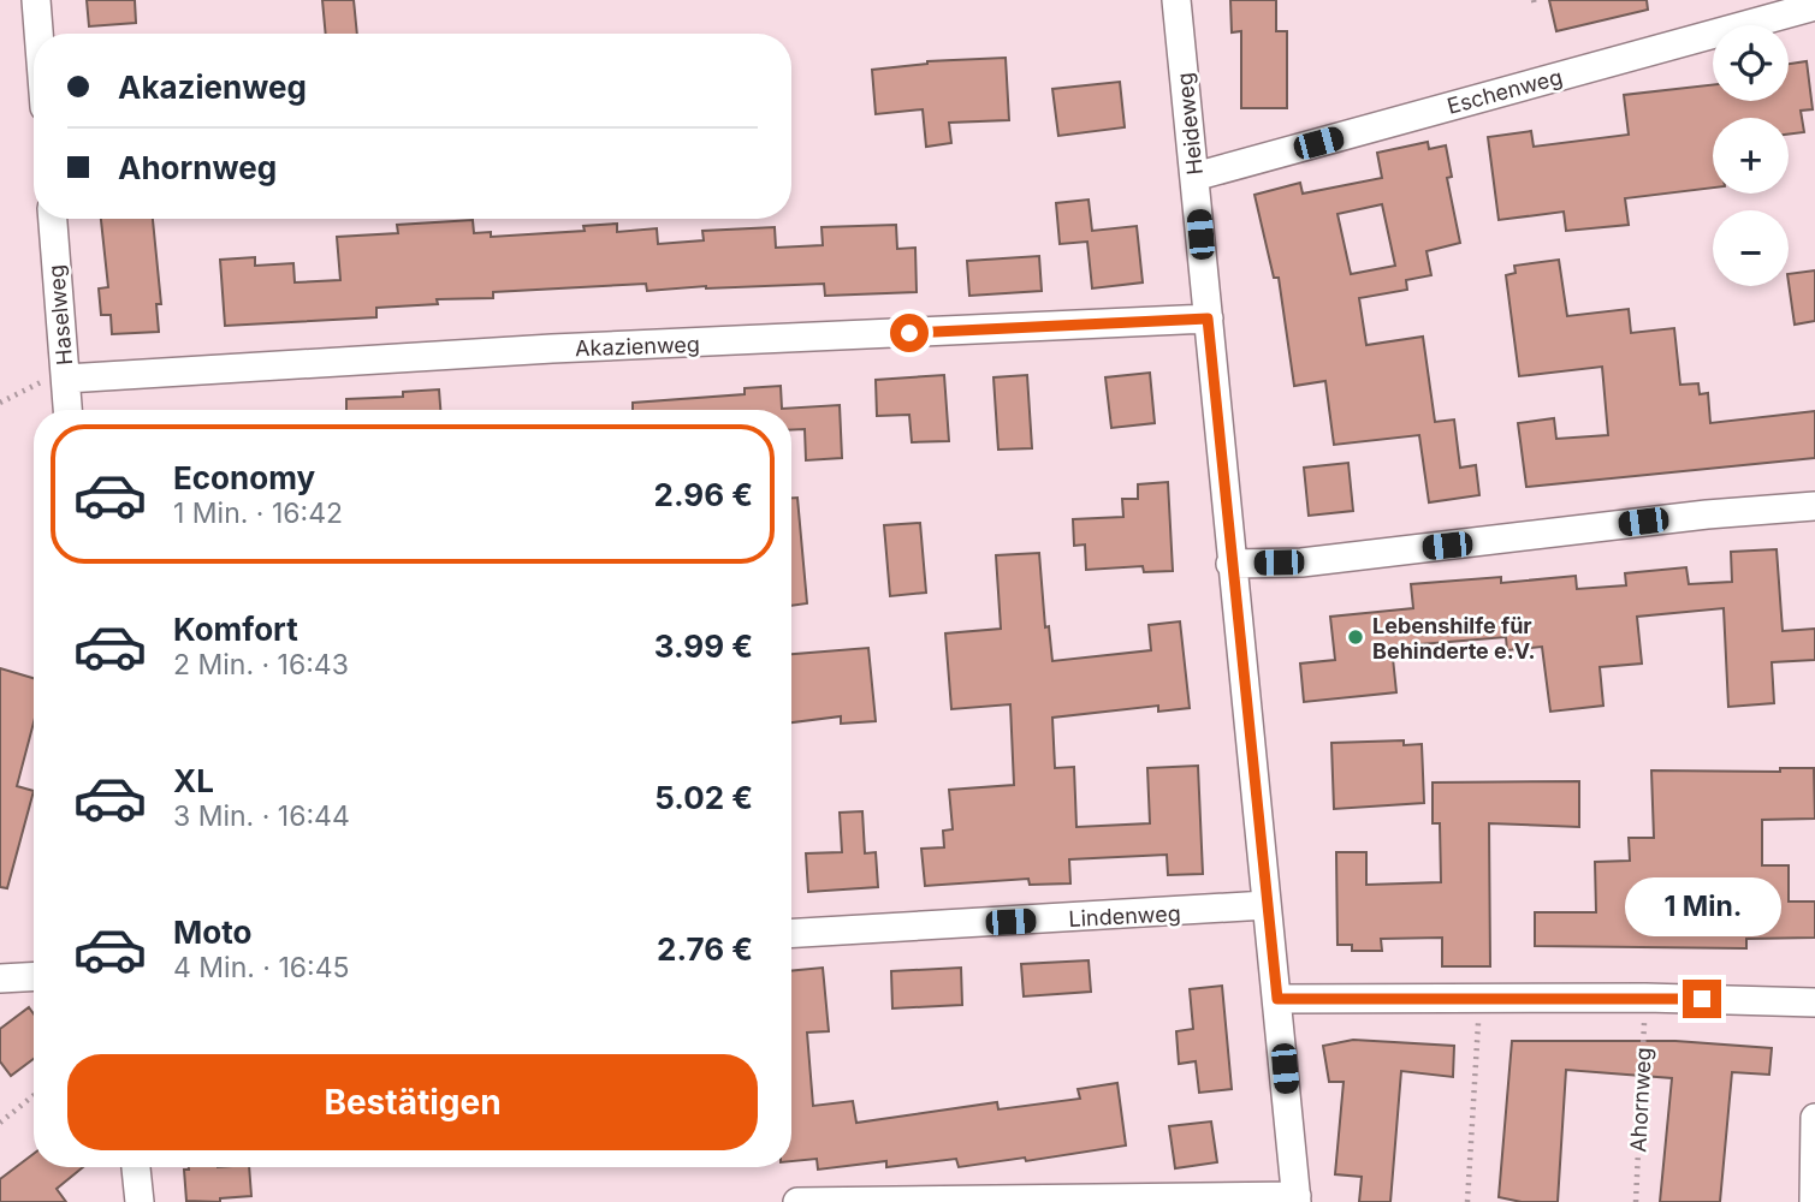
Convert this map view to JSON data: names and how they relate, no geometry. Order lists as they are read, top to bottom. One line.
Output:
{"streets":{"street":["Eschenweg","Heideweg","Haselweg","Akazienweg","Lindenweg"],"path":["Ahornweg"]},"crossings":[["Eschenweg","Heideweg"],["Heideweg","Akazienweg"],["Heideweg","Lindenweg"],["Haselweg","Akazienweg"]],"places":["Lebenshilfe für Behinderte e.V."],"page":{"map_buttons":["+","−"],"banner":["Akazienweg","Ahornweg"],"list":[{"name":"Economy","note":"1 Min. · 16:42","value":"2.96 €"},{"name":"Komfort","note":"2 Min. · 16:43","value":"3.99 €"},{"name":"XL","note":"3 Min. · 16:44","value":"5.02 €"},{"name":"Moto","note":"4 Min. · 16:45","value":"2.76 €"}],"bubble":"1 Min.","buttons":"Bestätigen"}}
